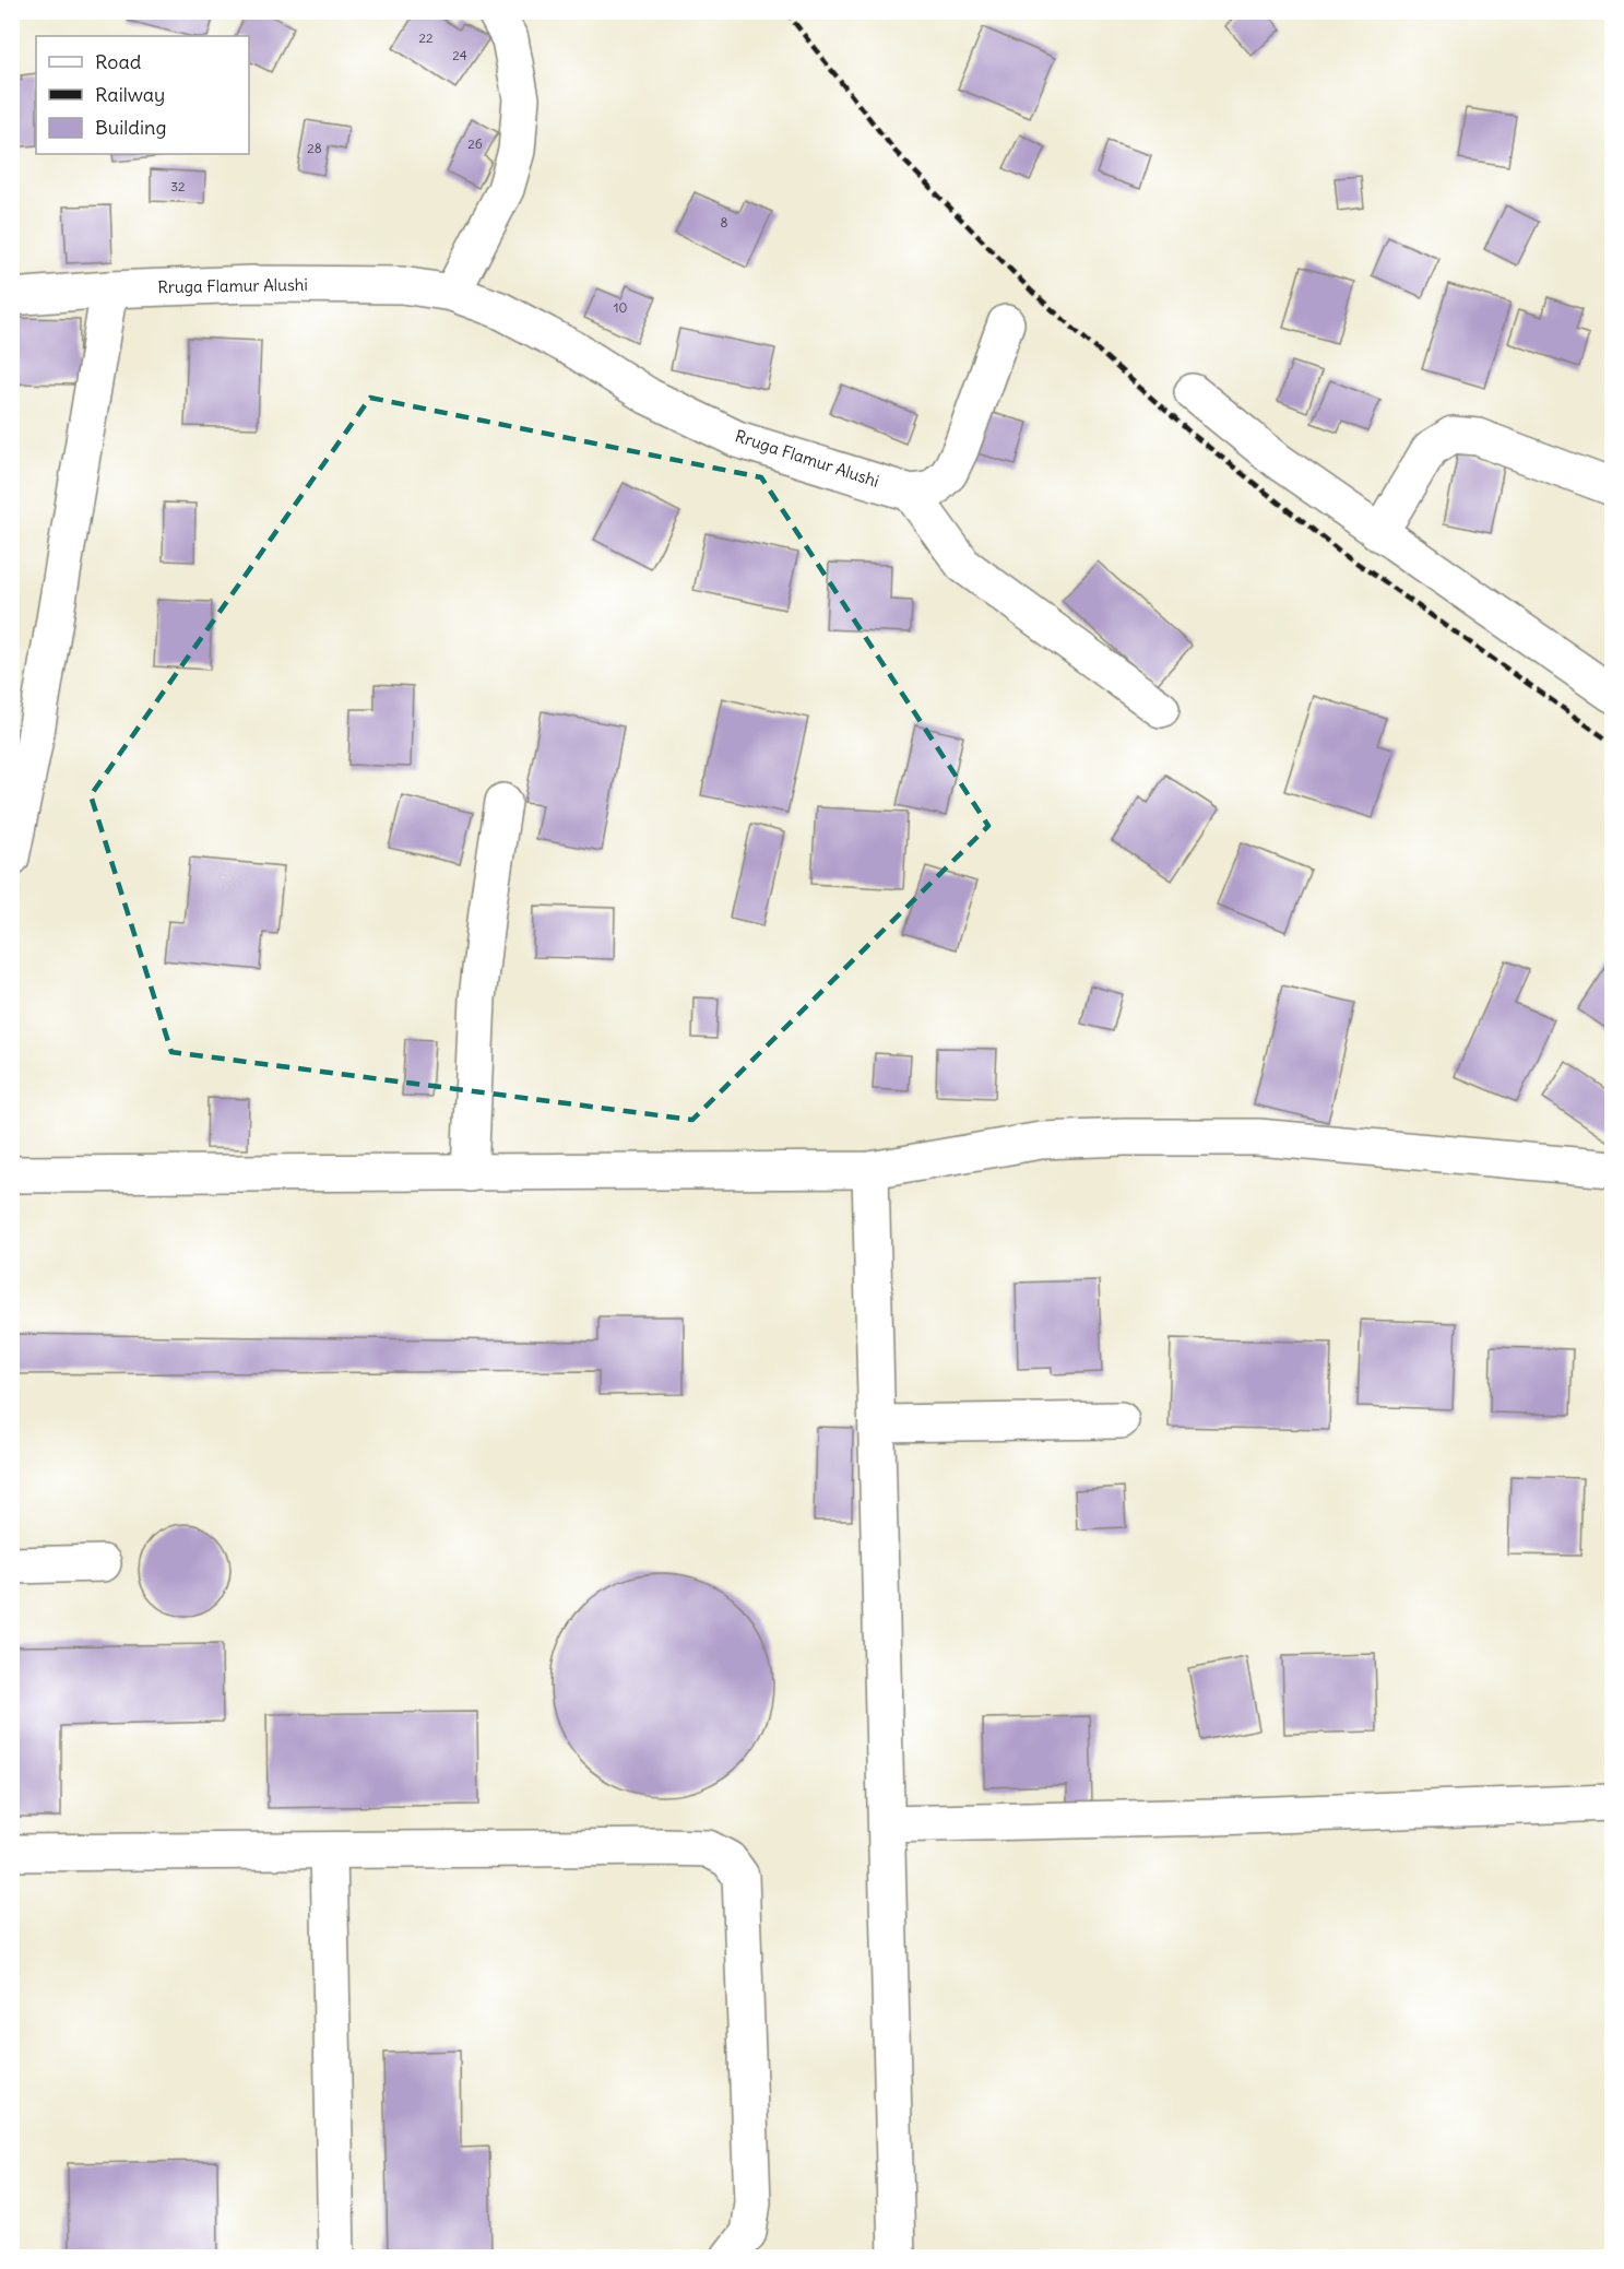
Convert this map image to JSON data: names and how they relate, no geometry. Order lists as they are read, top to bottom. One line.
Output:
{"streets":{"street":["Rruga Flamur Alushi"]},"house_numbers":["22","24","26","28","32","8","10"],"legend":["Road","Railway","Building"]}
